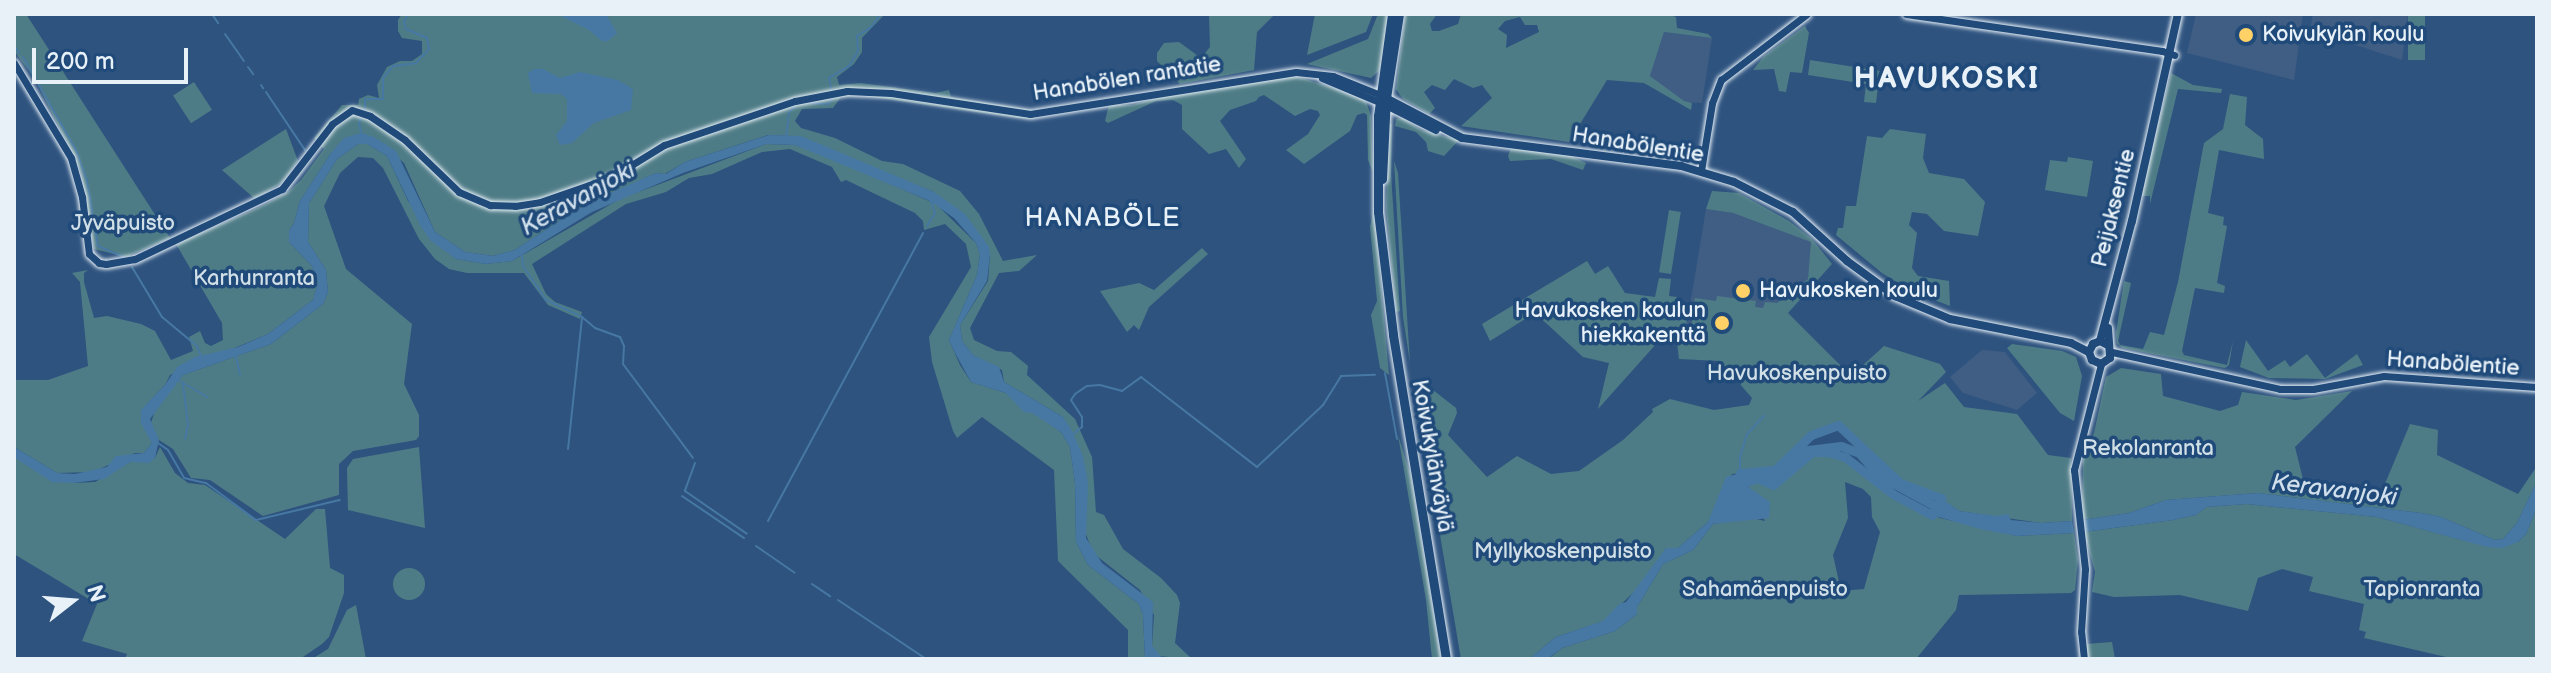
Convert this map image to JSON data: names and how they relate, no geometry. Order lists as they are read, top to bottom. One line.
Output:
{"streets":{"main road":["Hanabölentie","Peijaksentie","Koivukylänväylä"],"street":["Hanabölen rantatie"]},"crossings":[["Hanabölen rantatie","Hanabölentie"],["Hanabölen rantatie","Koivukylänväylä"],["Hanabölentie","Peijaksentie"],["Hanabölentie","Koivukylänväylä"]],"districts":["HAVUKOSKI","HANABÖLE"],"water":["Keravanjoki"],"parks":["Jyväpuisto","Karhunranta","Havukoskenpuisto","Rekolanranta","Myllykoskenpuisto","Sahamäenpuisto","Tapionranta"],"places":["Koivukylän koulu","Havukosken koulu","Havukosken koulun hiekkakenttä"],"scale_bar":"200 m","north":"right"}
